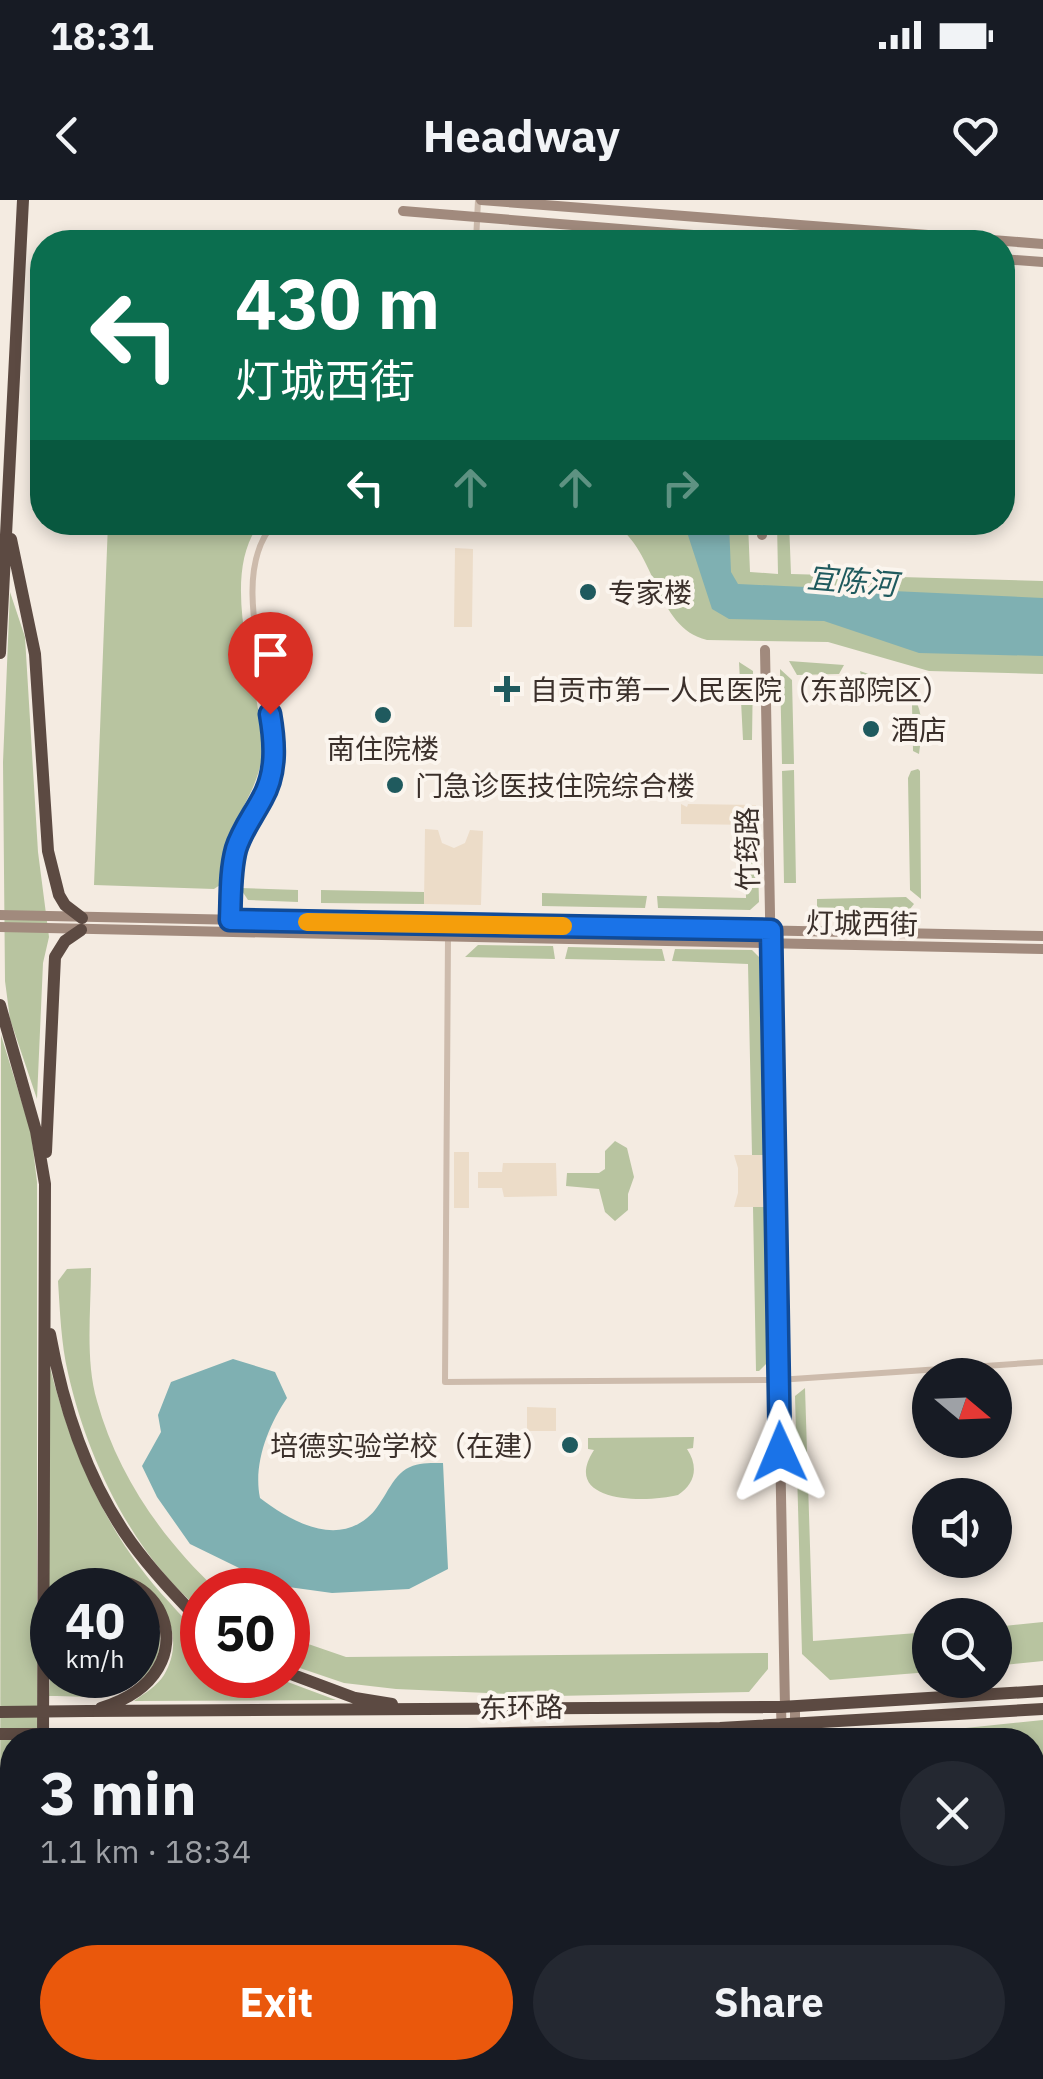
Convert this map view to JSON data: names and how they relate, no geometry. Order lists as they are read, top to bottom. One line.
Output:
{"streets":{"highway":["东环路"],"main road":["竹筠路","灯城西街"]},"crossings":[["竹筠路","灯城西街"],["竹筠路","东环路"]],"water":["宜陈河"],"places":{"other":["专家楼","南住院楼","酒店","门急诊医技住院综合楼","培德实验学校（在建）"],"health":["自贡市第一人民医院（东部院区）"]},"north":"right","page":{"status":"18:31","header":"Headway","turn":["430 m","灯城西街"],"speed":"40 km/h","limit":"50","heading":["3 min","1.1 km · 18:34"],"buttons":["Exit","Share"]}}
